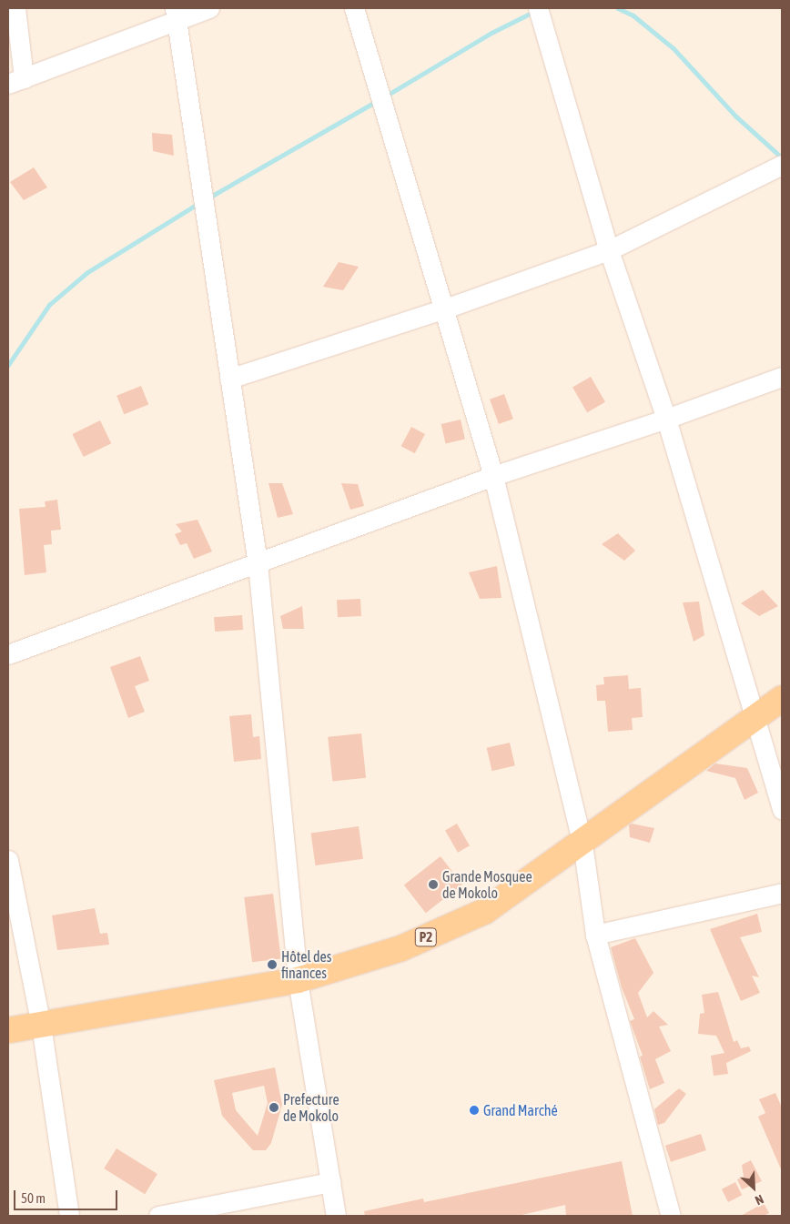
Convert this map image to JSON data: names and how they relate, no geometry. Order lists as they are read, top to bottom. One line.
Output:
{"streets":{"main road":["P2"]},"places":["Grande Mosquee de Mokolo","Hôtel des finances","Prefecture de Mokolo","Grand Marché"],"scale_bar":"50 m","north":"bottom right"}
